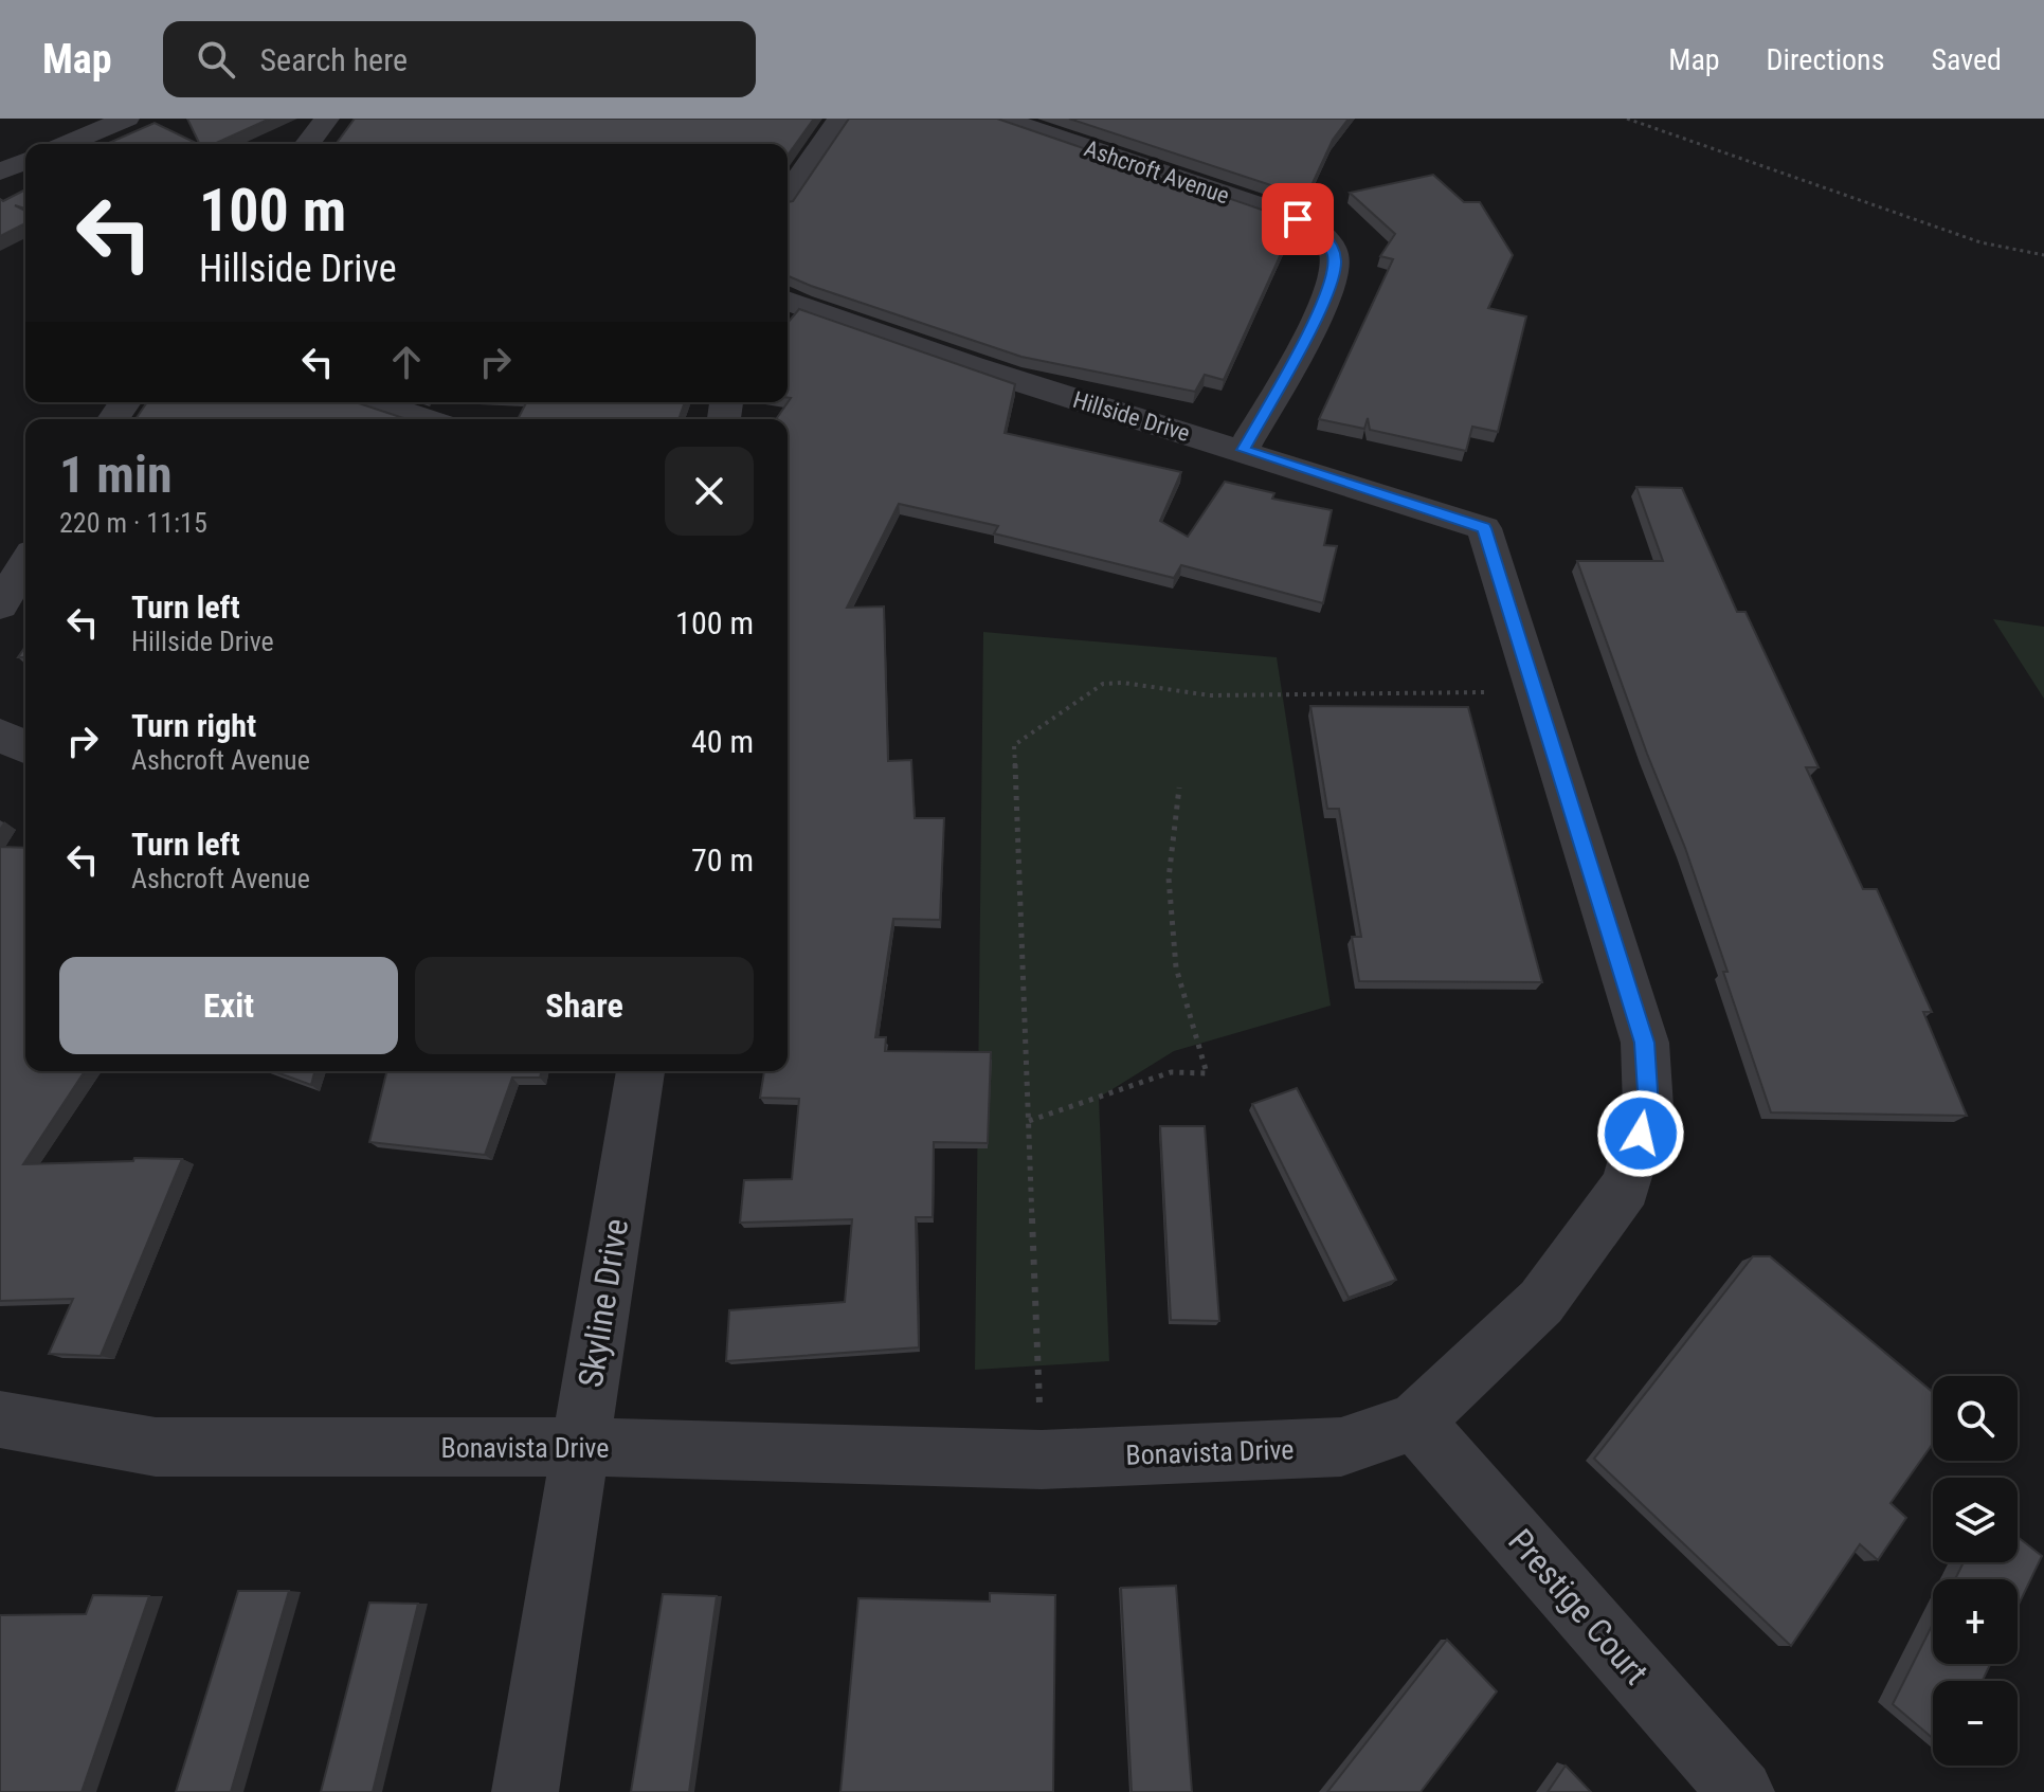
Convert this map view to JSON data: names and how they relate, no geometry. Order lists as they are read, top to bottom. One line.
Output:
{"streets":{"street":["Ashcroft Avenue","Hillside Drive","Skyline Drive","Bonavista Drive","Prestige Court"]},"crossings":[["Ashcroft Avenue","Hillside Drive"],["Hillside Drive","Bonavista Drive"],["Skyline Drive","Bonavista Drive"],["Bonavista Drive","Prestige Court"]],"page":{"header":"Map","search":"Search here","nav":["Map","Directions","Saved"],"turn":["100 m","Hillside Drive"],"heading":["1 min","220 m · 11:15"],"list":[{"name":"Turn left","note":"Hillside Drive","value":"100 m"},{"name":"Turn right","note":"Ashcroft Avenue","value":"40 m"},{"name":"Turn left","note":"Ashcroft Avenue","value":"70 m"}],"buttons":["Exit","Share"],"map_buttons":["+","−"]}}
